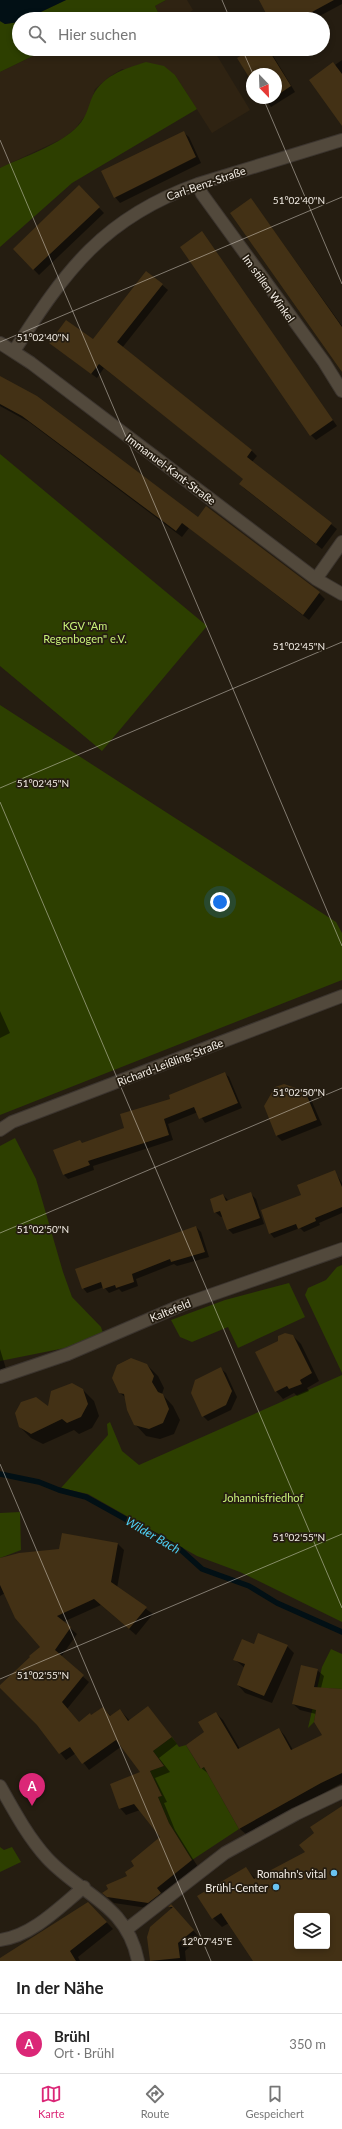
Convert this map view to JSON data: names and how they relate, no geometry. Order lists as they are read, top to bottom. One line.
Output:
{"streets":{"street":["Carl-Benz-Straße","Im stillen Winkel","Immanuel-Kant-Straße","Richard-Leißling-Straße","Kaltefeld"]},"crossings":[["Carl-Benz-Straße","Im stillen Winkel"],["Carl-Benz-Straße","Immanuel-Kant-Straße"]],"water":["Wilder Bach"],"parks":["KGV \"Am Regenbogen\" e.V.","Johannisfriedhof"],"places":["Romahn's vital","Brühl-Center"],"north":"bottom right","page":{"search":"Hier suchen","pins":"A","heading":"In der Nähe","list":[{"mark":"A","name":"Brühl","note":"Ort · Brühl","value":"350 m"}],"nav":["Karte","Route","Gespeichert"]},"coordinates":["51°02'40\"N","51°02'45\"N","51°02'50\"N","51°02'55\"N","12°07'45\"E"]}
